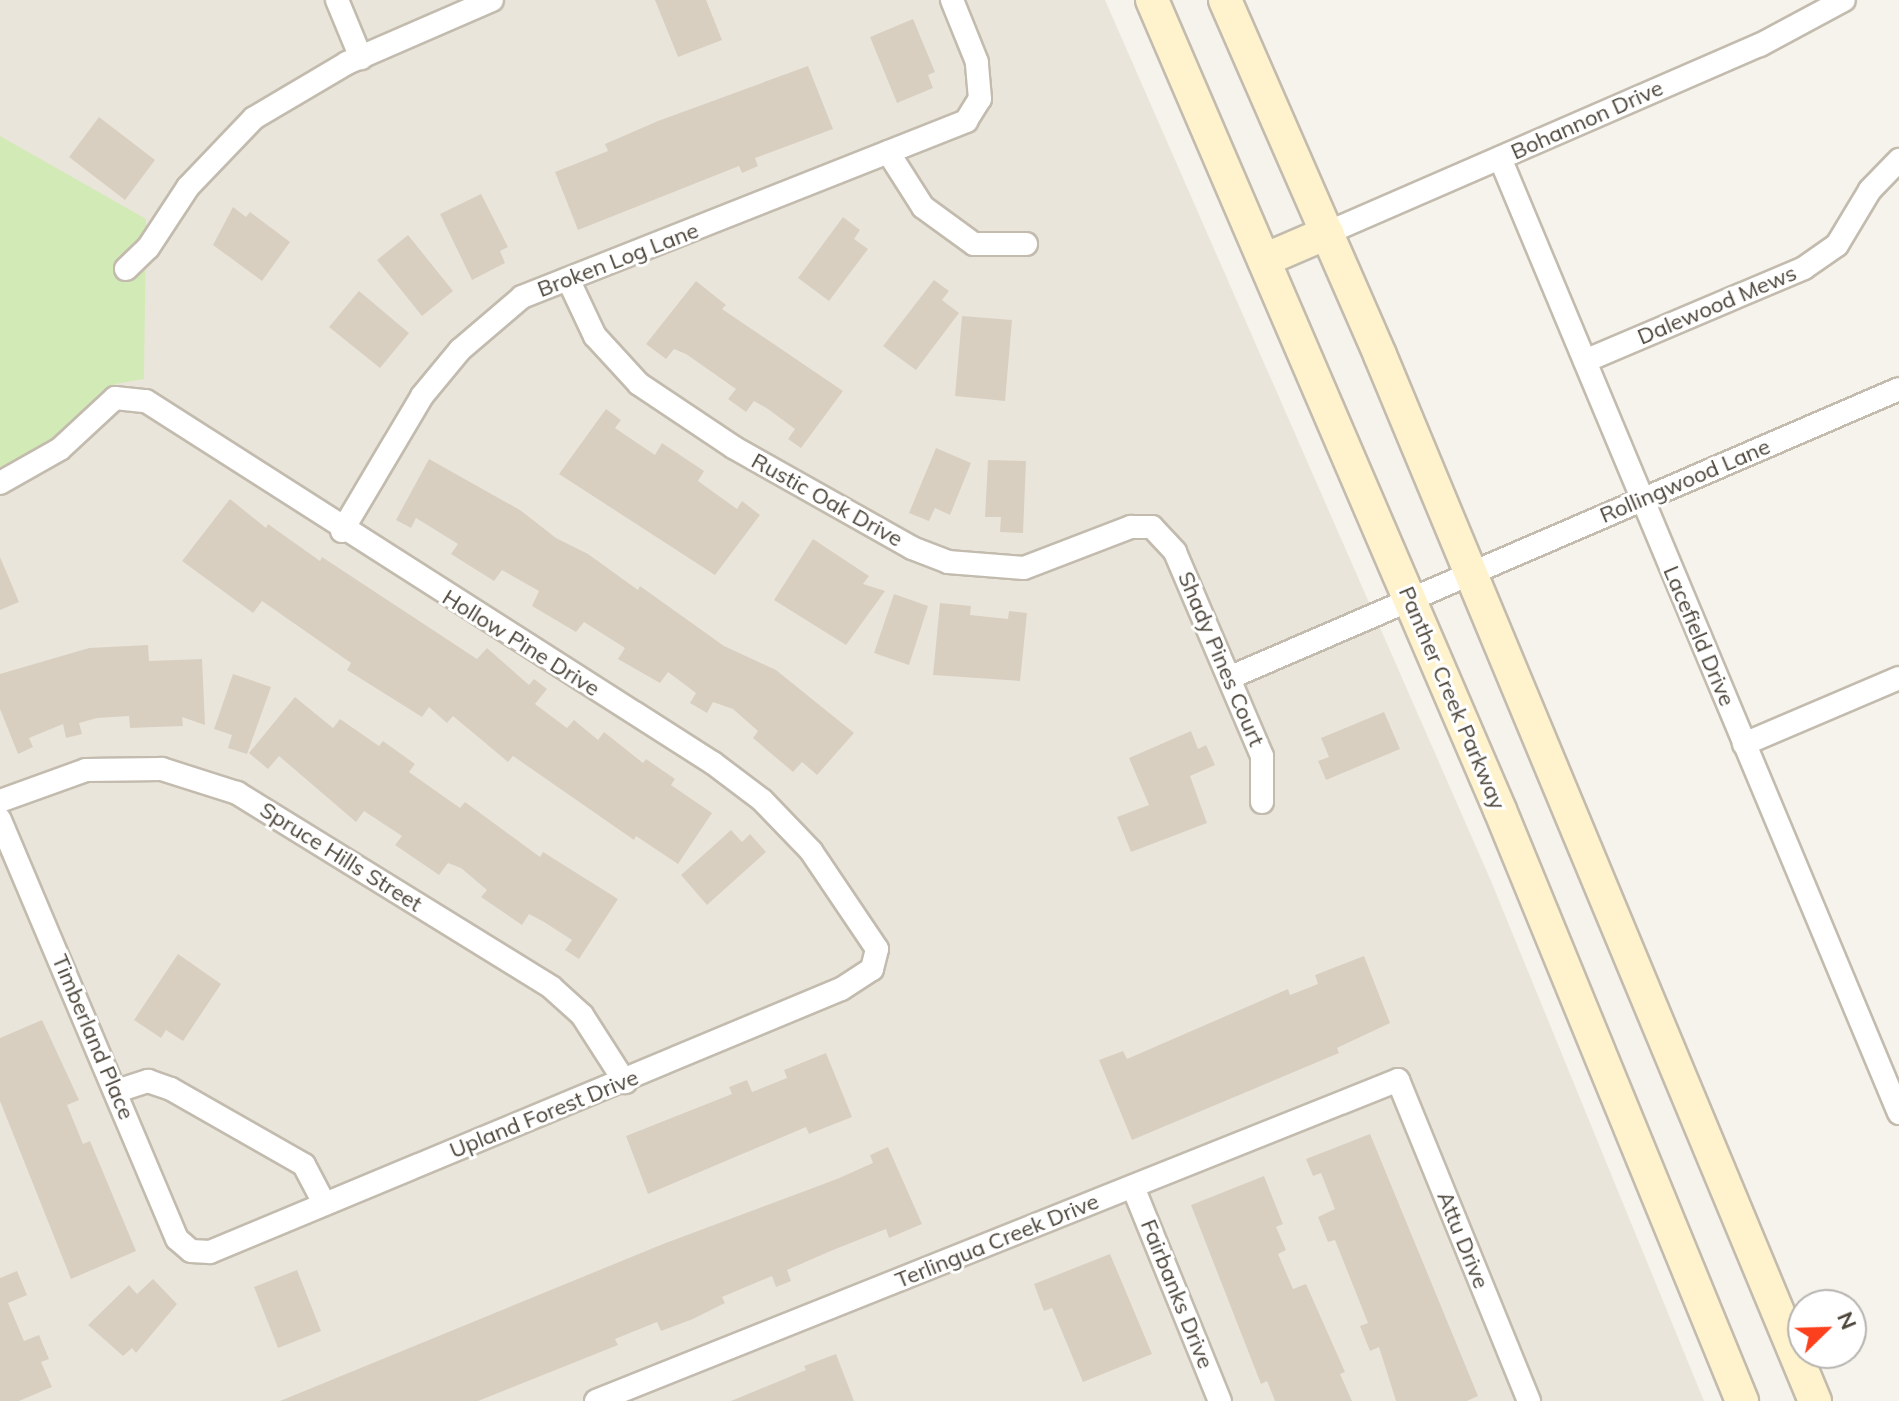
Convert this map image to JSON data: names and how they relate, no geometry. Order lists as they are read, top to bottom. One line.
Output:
{"streets":{"main road":["Panther Creek Parkway"],"street":["Bohannon Drive","Broken Log Lane","Dalewood Mews","Rollingwood Lane","Rustic Oak Drive","Lacefield Drive","Hollow Pine Drive","Shady Pines Court","Spruce Hills Street","Timberland Place","Upland Forest Drive","Attu Drive","Terlingua Creek Drive","Fairbanks Drive"]},"crossings":[["Bohannon Drive","Lacefield Drive"],["Broken Log Lane","Rustic Oak Drive"],["Broken Log Lane","Hollow Pine Drive"],["Dalewood Mews","Lacefield Drive"],["Rollingwood Lane","Lacefield Drive"],["Rollingwood Lane","Shady Pines Court"],["Rollingwood Lane","Panther Creek Parkway"],["Rustic Oak Drive","Shady Pines Court"],["Hollow Pine Drive","Upland Forest Drive"],["Spruce Hills Street","Upland Forest Drive"],["Timberland Place","Upland Forest Drive"],["Attu Drive","Terlingua Creek Drive"],["Terlingua Creek Drive","Fairbanks Drive"]],"north":"top right"}
